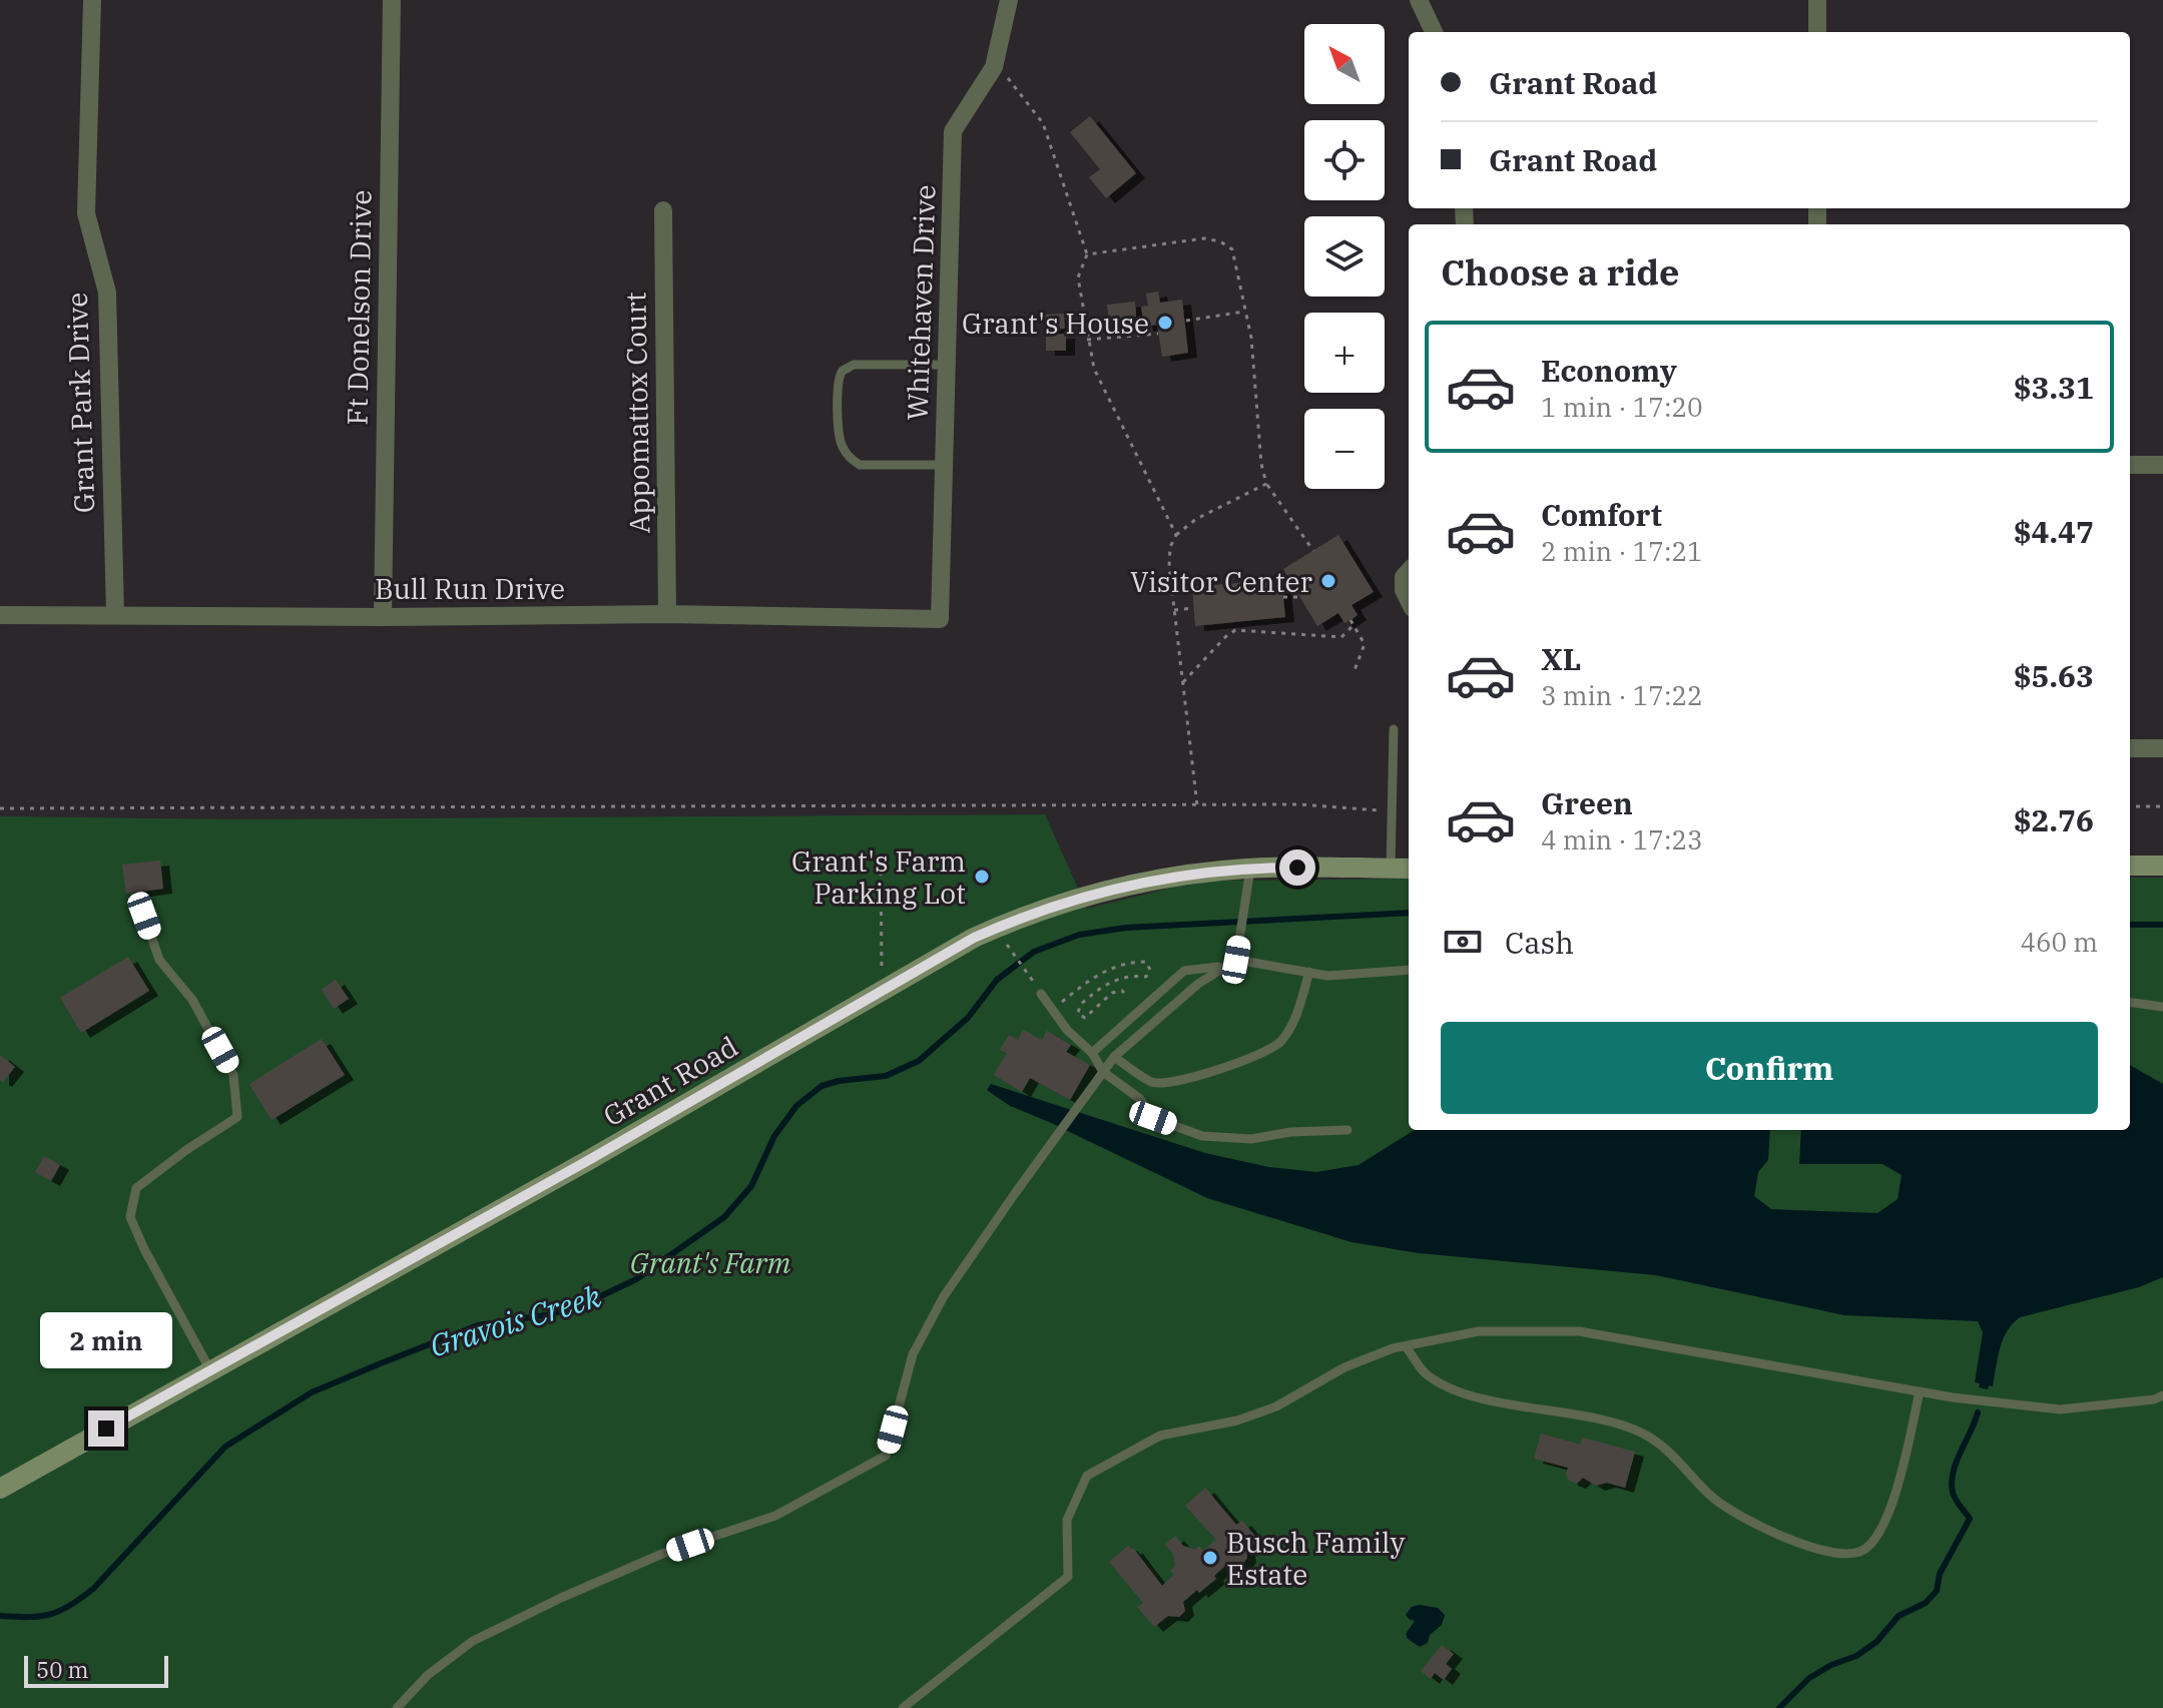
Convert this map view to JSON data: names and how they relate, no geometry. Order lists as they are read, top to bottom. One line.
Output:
{"streets":{"street":["Whitehaven Drive","Ft Donelson Drive","Grant Park Drive","Appomattox Court","Bull Run Drive","Grant Road"]},"crossings":[["Whitehaven Drive","Bull Run Drive"],["Ft Donelson Drive","Bull Run Drive"],["Grant Park Drive","Bull Run Drive"],["Appomattox Court","Bull Run Drive"]],"water":["Gravois Creek"],"parks":["Grant's Farm"],"places":["Grant's House","Visitor Center","Grant's Farm Parking Lot","Busch Family Estate"],"scale_bar":"50 m","north":"top left","page":{"map_buttons":["+","−"],"banner":["Grant Road","Grant Road"],"heading":"Choose a ride","list":[{"name":"Economy","note":"1 min · 17:20","value":"$3.31"},{"name":"Comfort","note":"2 min · 17:21","value":"$4.47"},{"name":"XL","note":"3 min · 17:22","value":"$5.63"},{"name":"Green","note":"4 min · 17:23","value":"$2.76"}],"pay":["Cash","460 m"],"buttons":"Confirm","bubble":"2 min","scale":"50 m"}}
